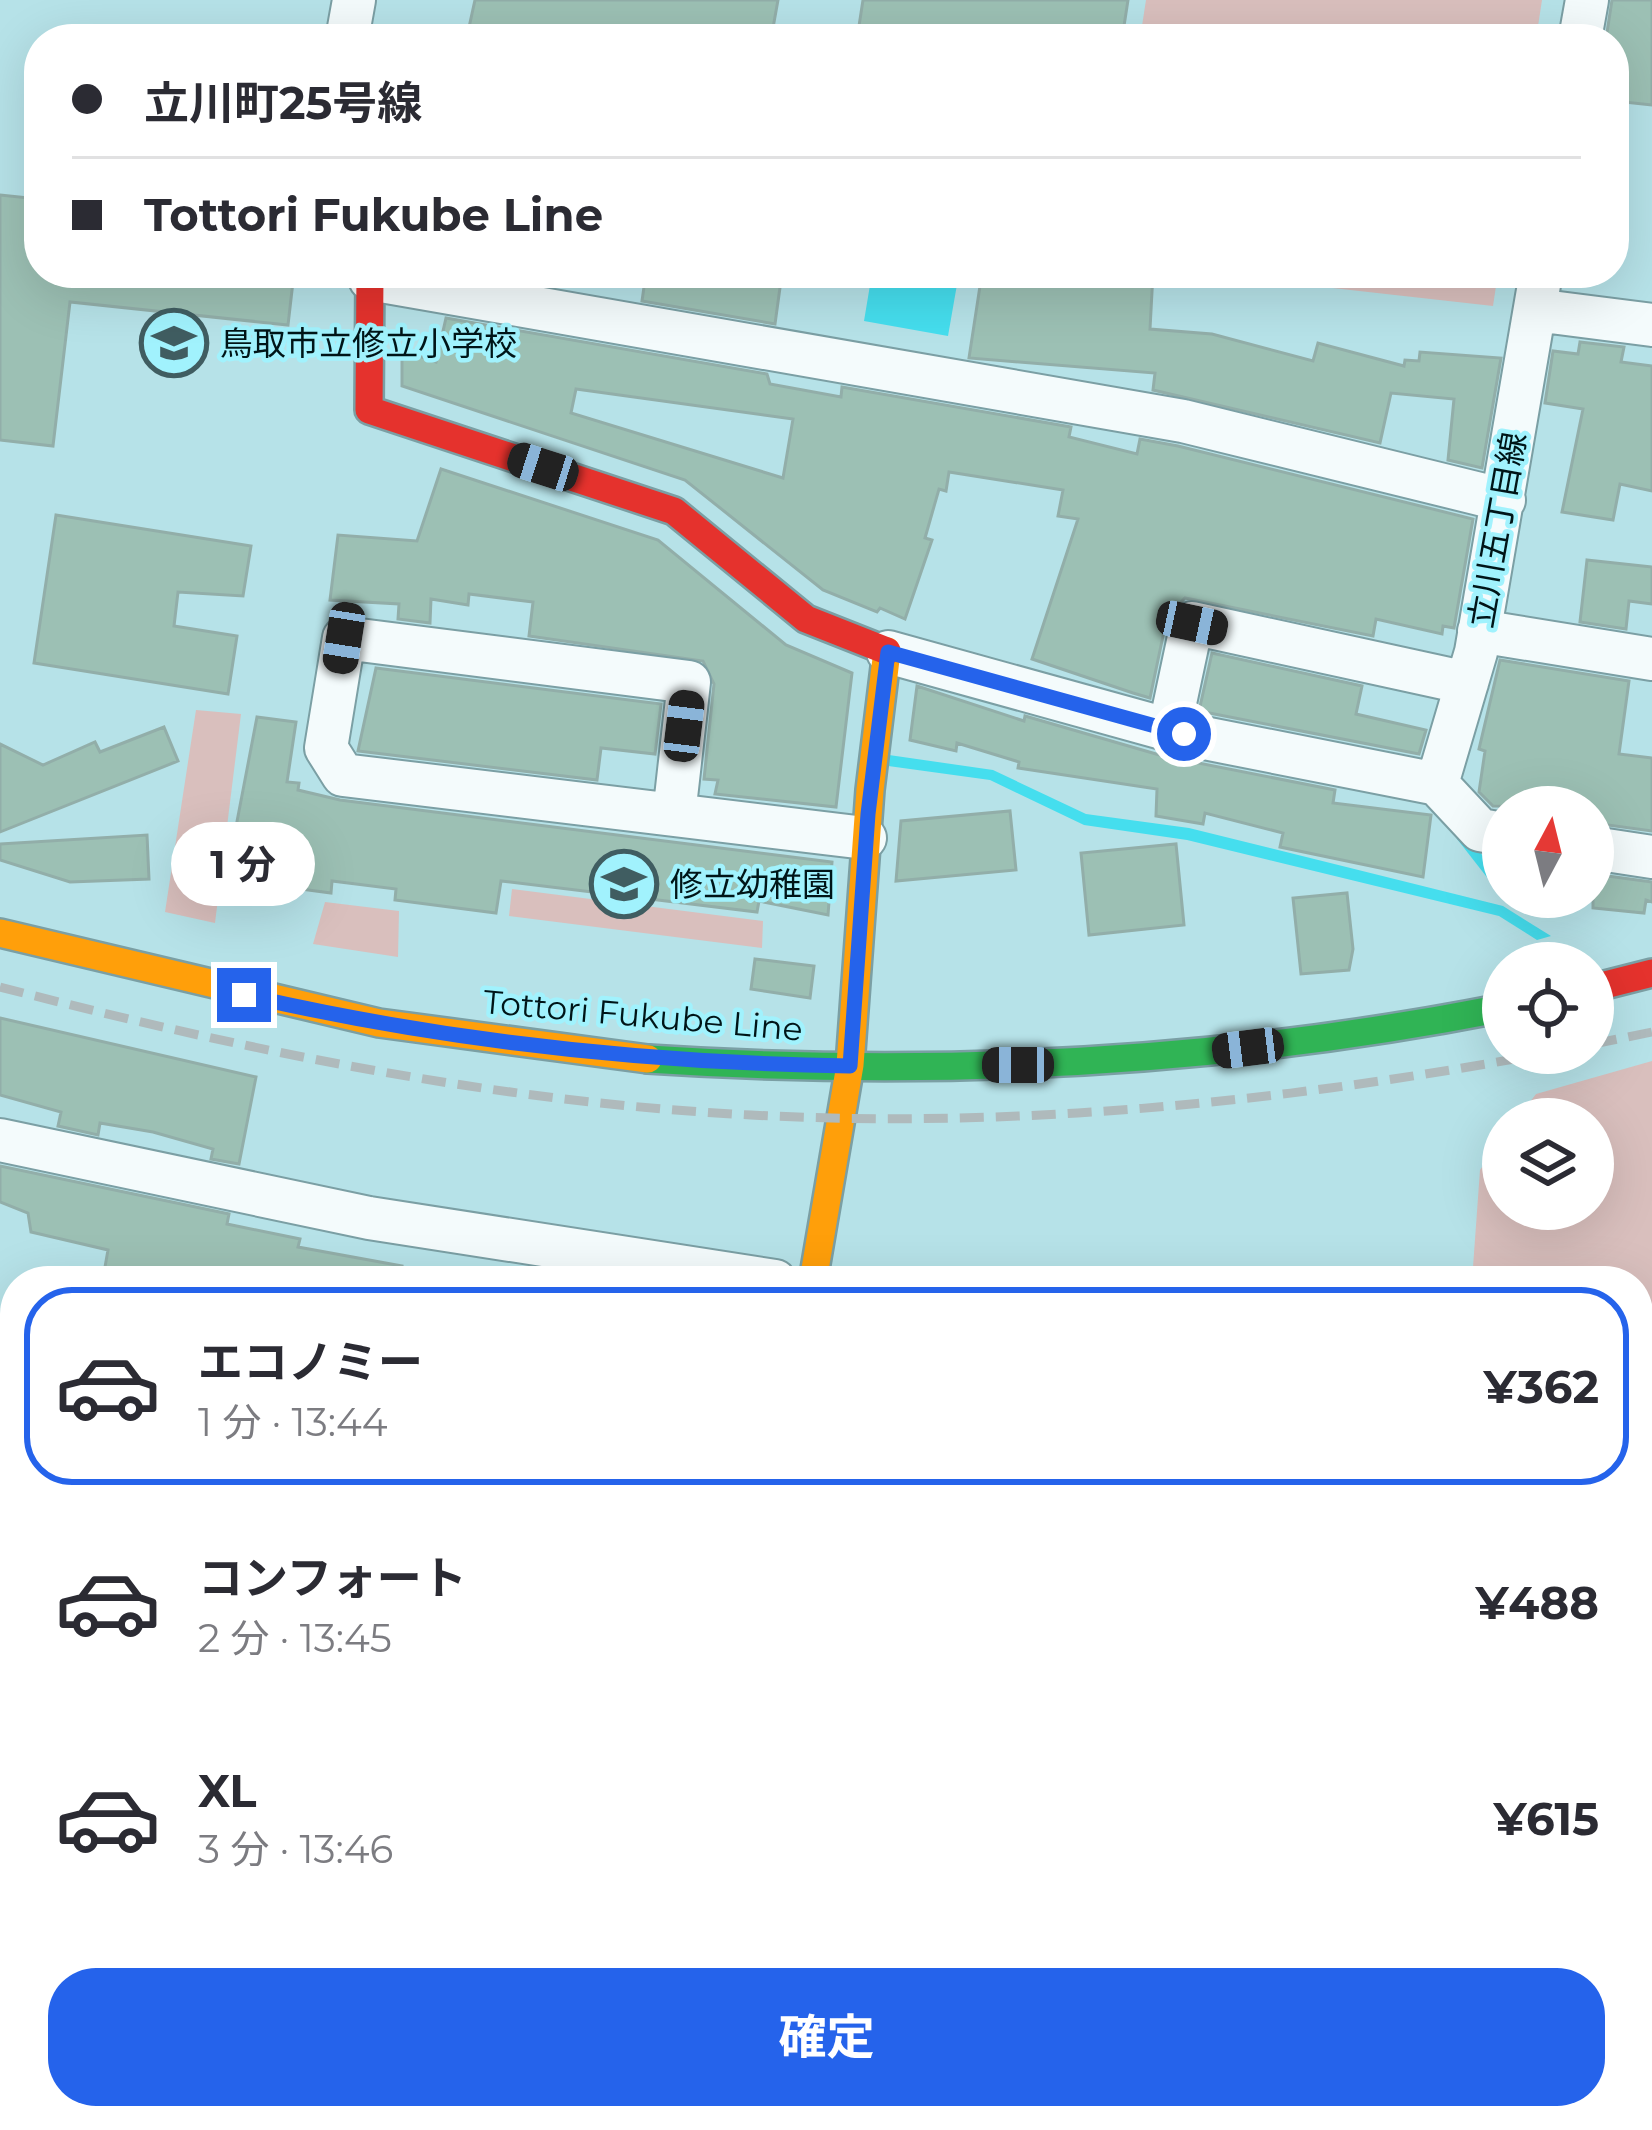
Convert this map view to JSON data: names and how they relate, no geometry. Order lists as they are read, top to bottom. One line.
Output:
{"streets":{"main road":["Tottori Fukube Line"],"street":["立川五丁目線"]},"places":{"school or university":["鳥取市立修立小学校","修立幼稚園"]},"north":"top","page":{"banner":["立川町25号線","Tottori Fukube Line"],"bubble":"1 分","list":[{"name":"エコノミー","note":"1 分 · 13:44","value":"¥362"},{"name":"コンフォート","note":"2 分 · 13:45","value":"¥488"},{"name":"XL","note":"3 分 · 13:46","value":"¥615"}],"buttons":"確定"}}
